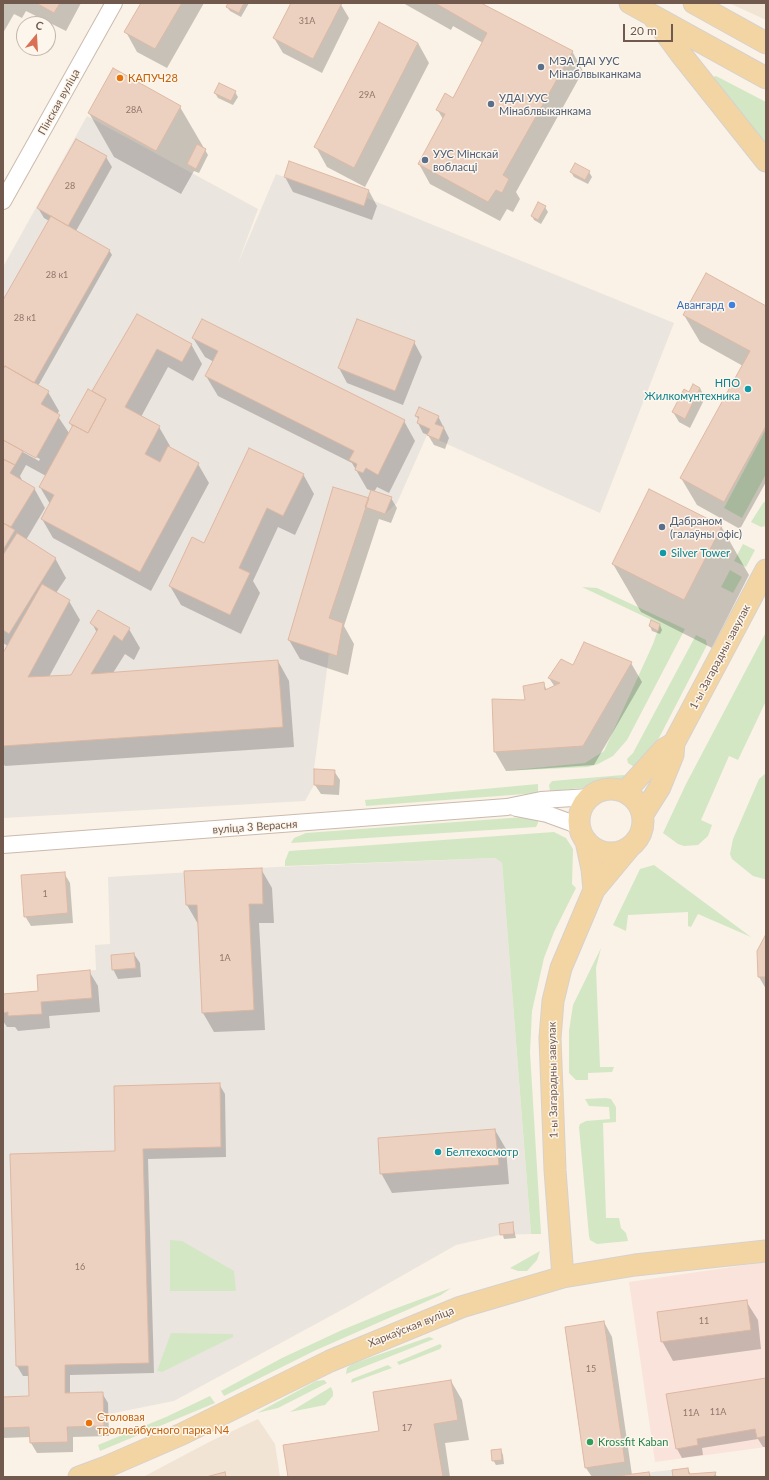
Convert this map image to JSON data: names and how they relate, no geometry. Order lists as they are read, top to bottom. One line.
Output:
{"streets":{"main road":["1-ы Загарадны завулак","Харкаўская вуліца"],"street":["Пінская вуліца","вуліца 3 Верасня"]},"crossings":[["1-ы Загарадны завулак","вуліца 3 Верасня"],["1-ы Загарадны завулак","Харкаўская вуліца"]],"places":["МЭА ДАI УУС Мінаблвыканкама","КАПУЧ28","УДАІ УУС Мінаблвыканкама","УУС Мінскай вобласці","Авангард","НПО Жилкомунтехника","Дабраном (галаўны офіс)","Silver Tower","Белтехосмотр","Столовая троллейбусного парка N4","Krossfit Kaban"],"house_numbers":["31А","29А","28А","28","28 к1","28 к1","1","1А","16","11","15","11А","11А","17"],"scale_bar":"20 m","north":"top"}
